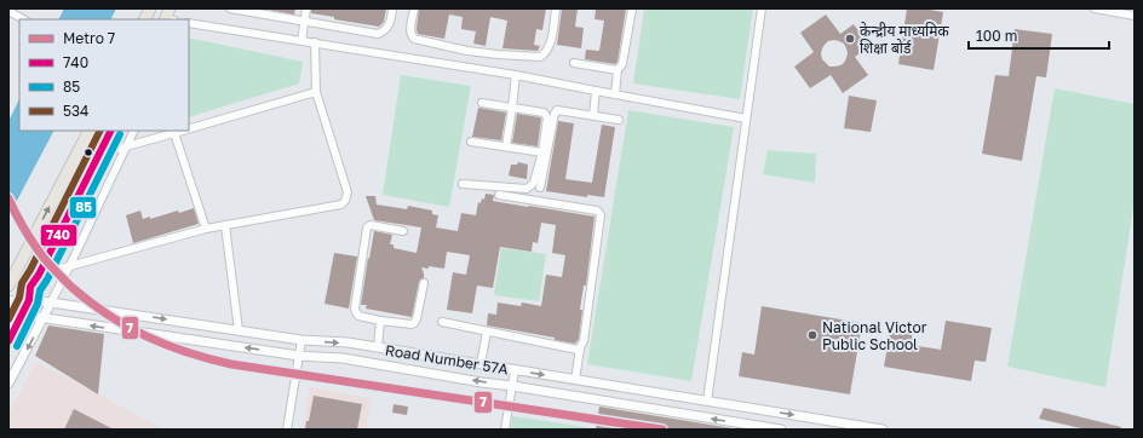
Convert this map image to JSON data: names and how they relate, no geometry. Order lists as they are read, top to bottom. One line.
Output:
{"streets":{"street":["Road Number 57A"]},"places":["केन्द्रीय माध्यमिक शिक्षा बोर्ड","National Victor Public School"],"lines":["transit line 740","transit line 534","transit line 85","metro line 7"],"legend":["Metro 7","740","85","534"],"scale_bar":"100 m"}
